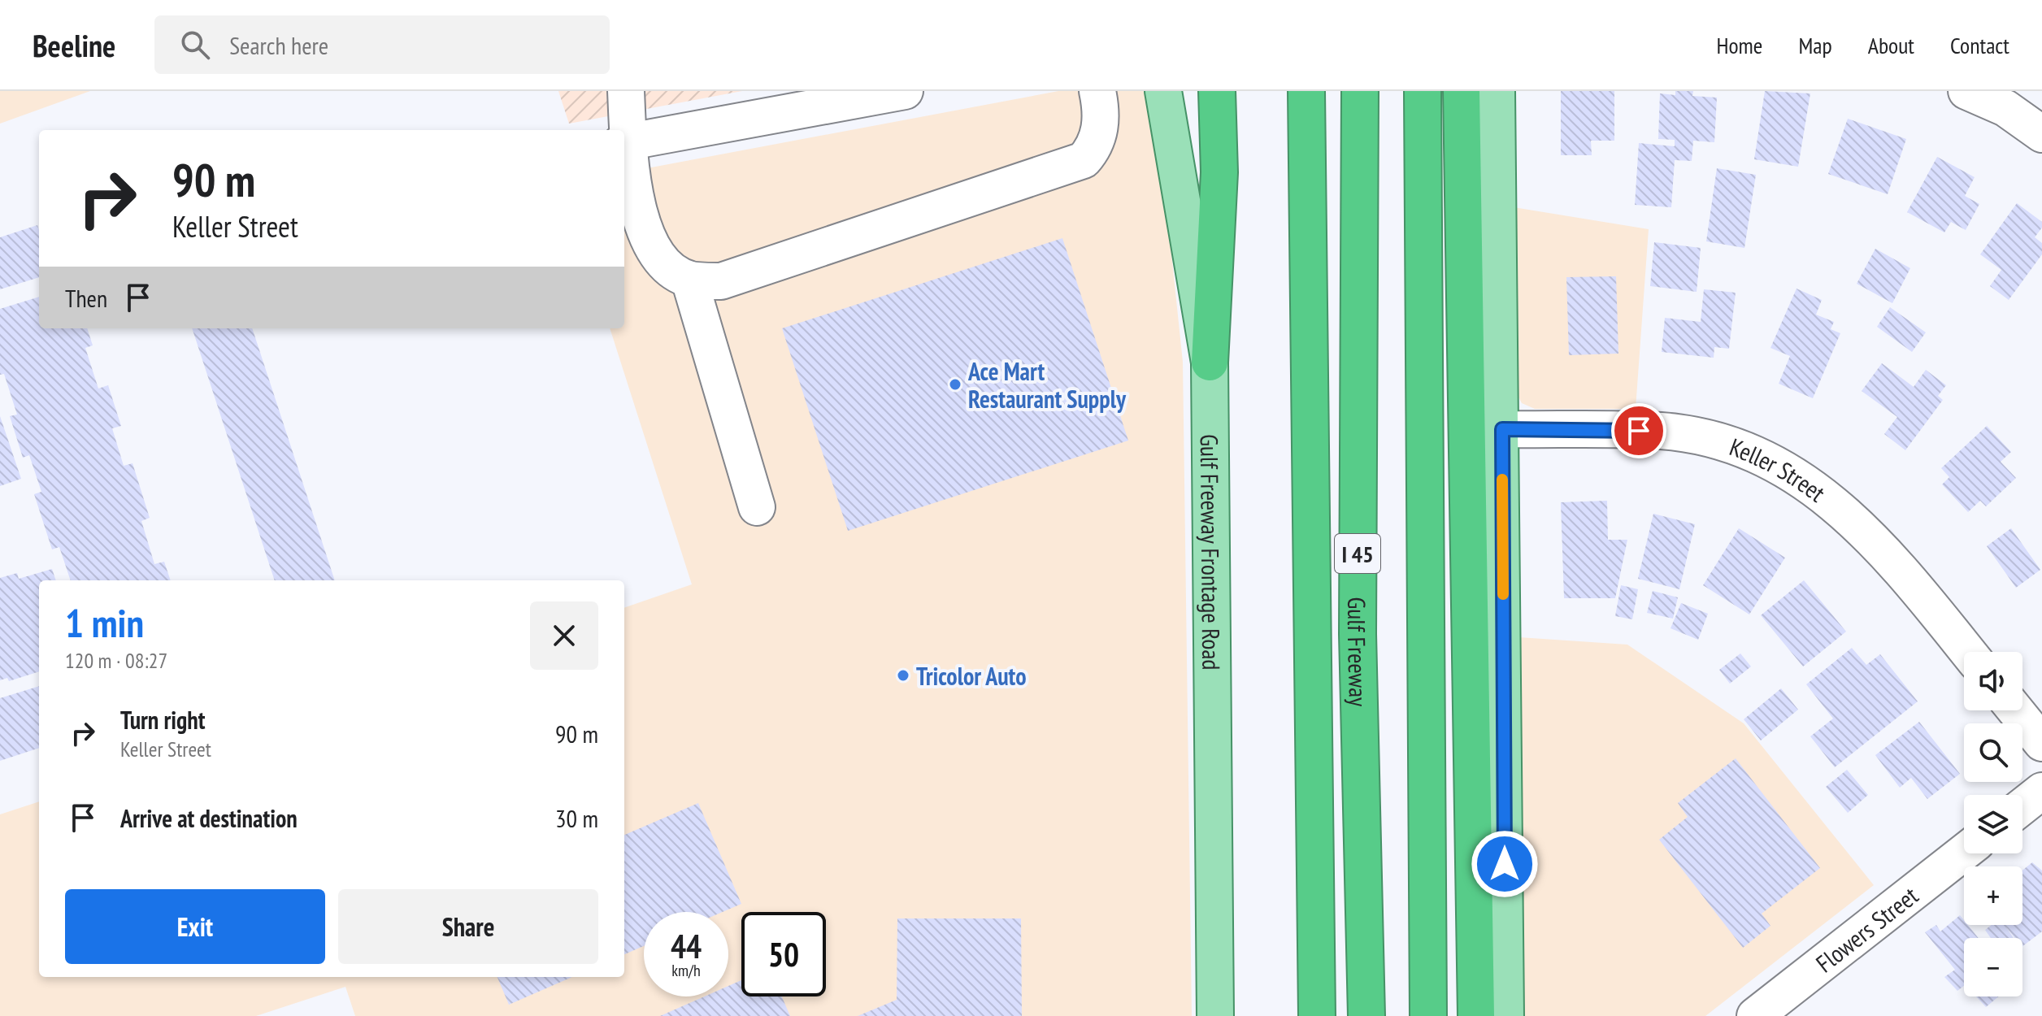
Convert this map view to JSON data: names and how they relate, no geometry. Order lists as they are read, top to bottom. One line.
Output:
{"streets":{"highway":["I 45","Gulf Freeway"],"main road":["Gulf Freeway Frontage Road"],"street":["Keller Street","Flowers Street"]},"places":["Ace Mart Restaurant Supply","Tricolor Auto"],"page":{"header":"Beeline","search":"Search here","nav":["Home","Map","About","Contact"],"turn":["90 m","Keller Street"],"then":"Then","heading":["1 min","120 m · 08:27"],"map_buttons":["+","−"],"list":[{"name":"Turn right","note":"Keller Street","value":"90 m"},{"name":"Arrive at destination","value":"30 m"}],"buttons":["Exit","Share"],"speed":"44 km/h","limit":"50"}}
